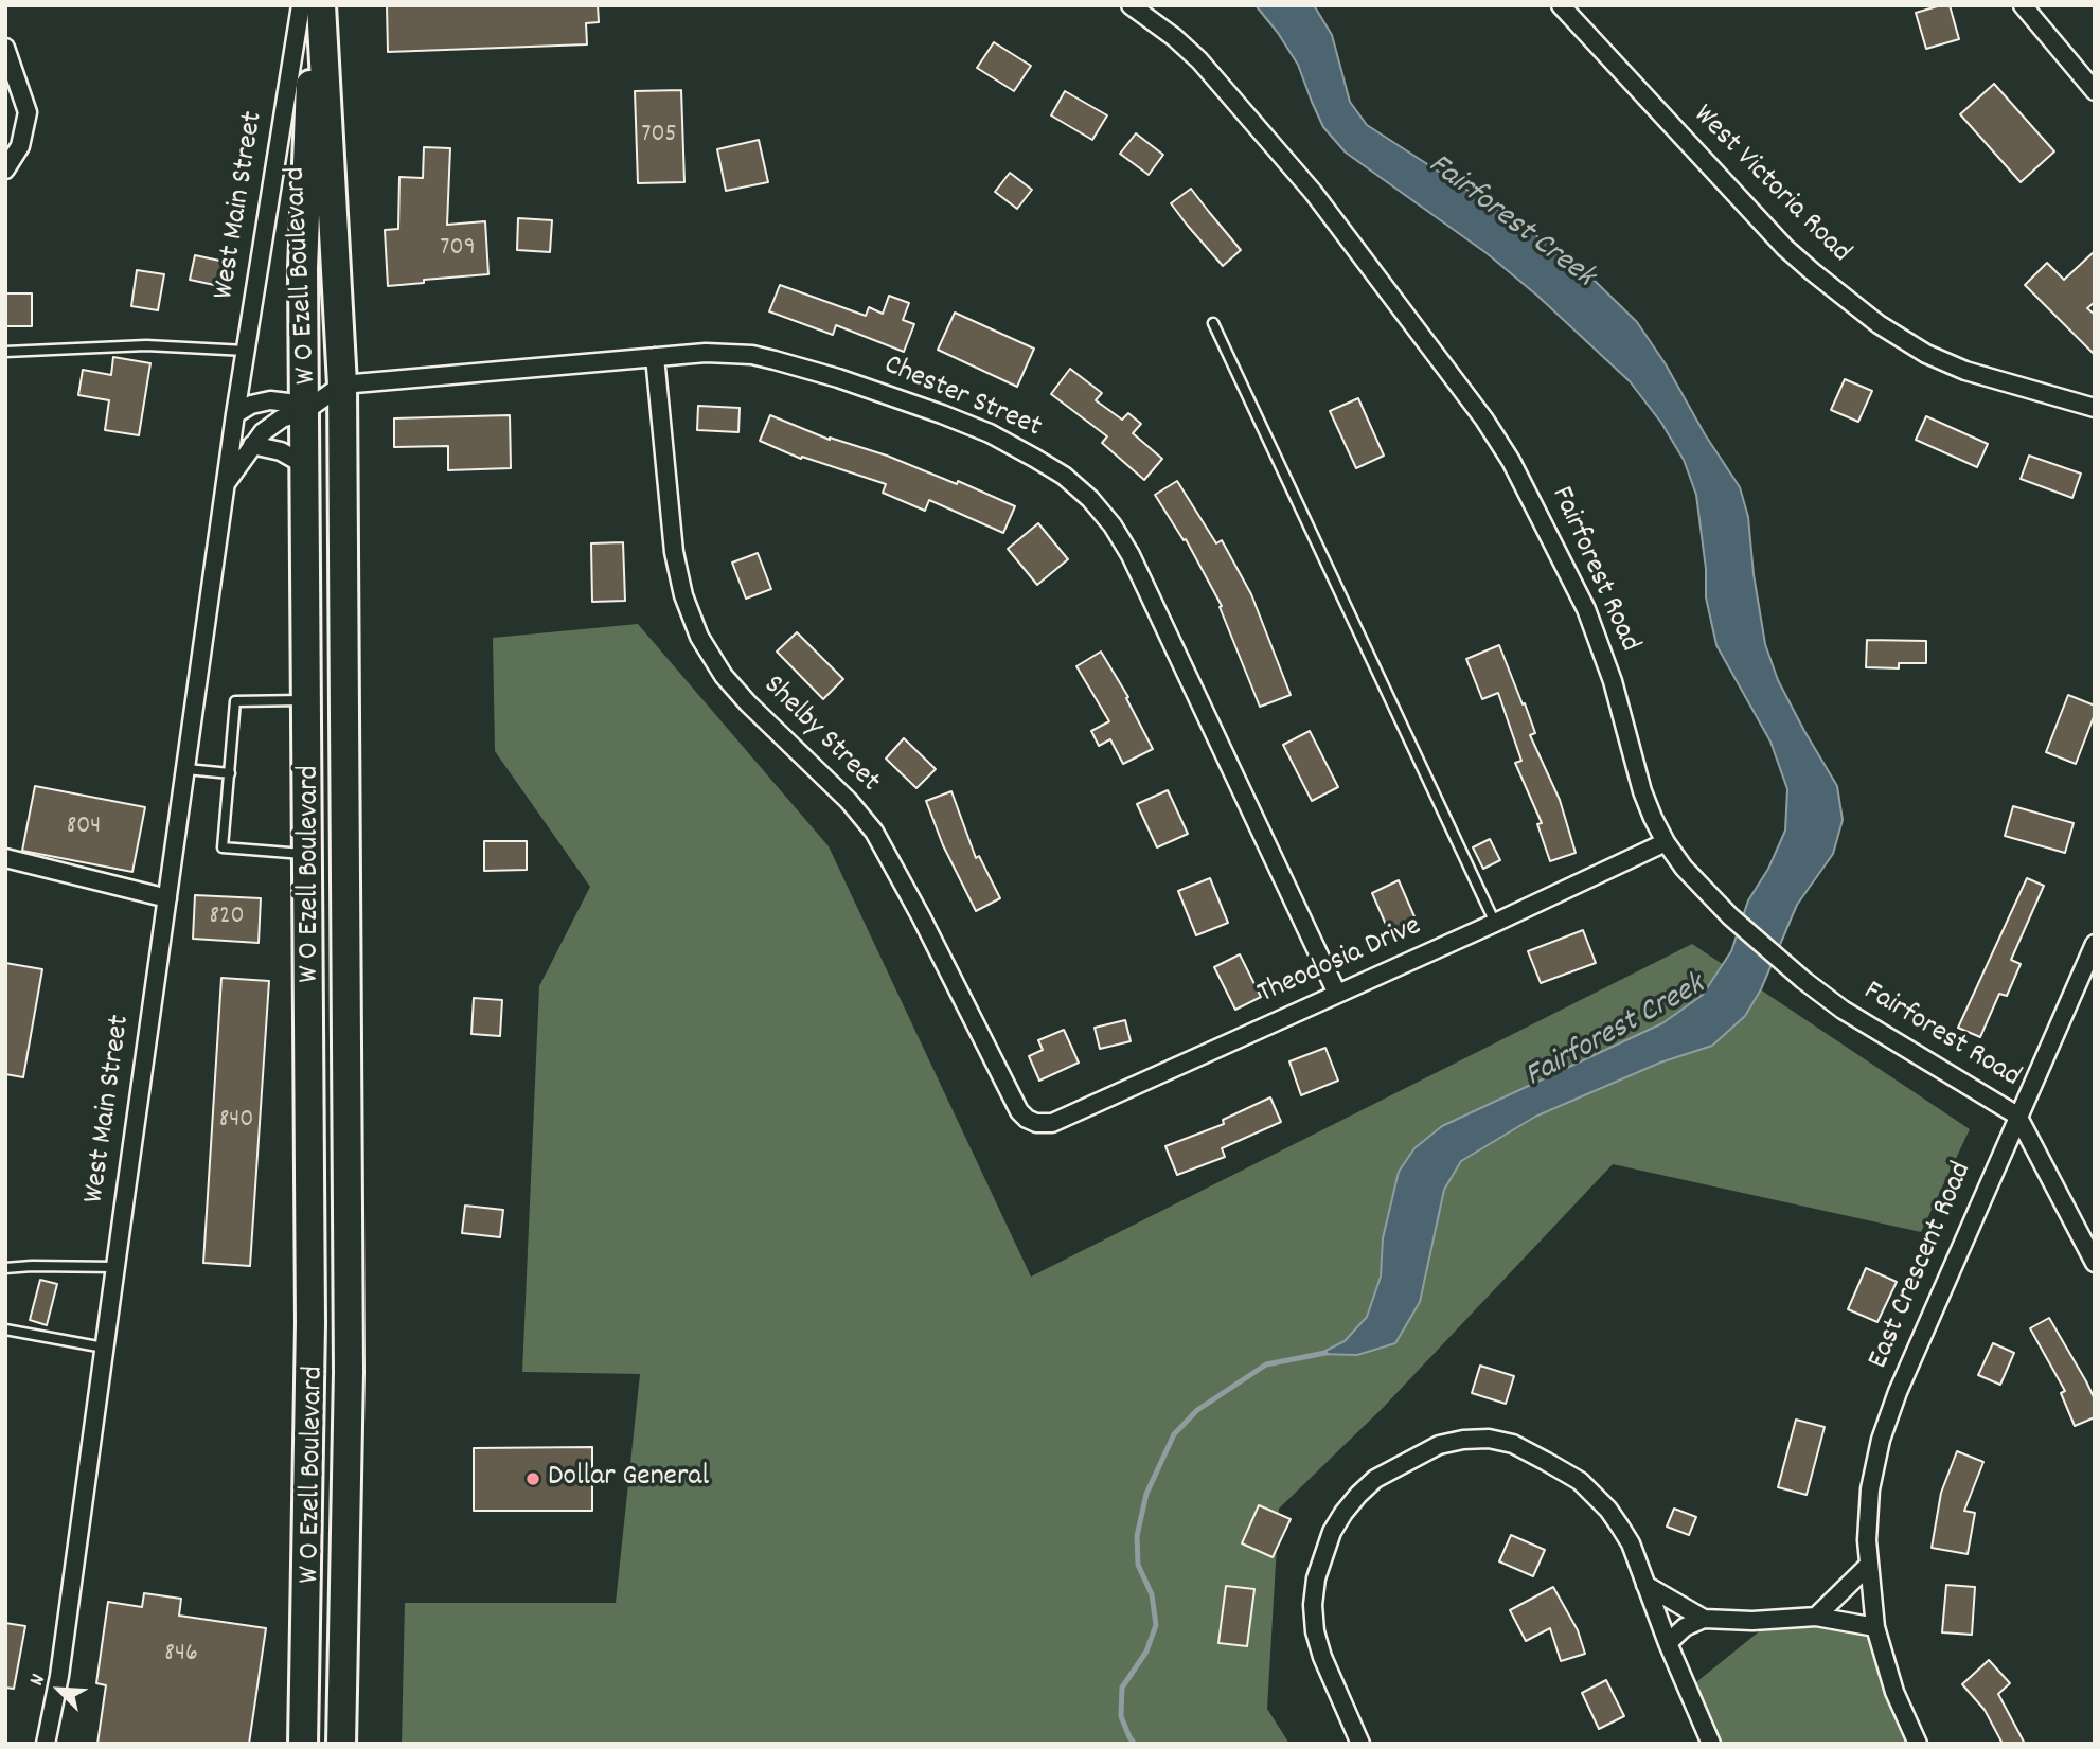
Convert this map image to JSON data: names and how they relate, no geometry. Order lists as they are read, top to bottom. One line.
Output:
{"streets":{"main road":["W O Ezell Boulevard"],"street":["West Victoria Road","West Main Street","Chester Street","Fairforest Road","Shelby Street","Theodosia Drive","East Crescent Road"]},"crossings":[["West Main Street","W O Ezell Boulevard"],["W O Ezell Boulevard","Chester Street"],["Chester Street","Shelby Street"],["Chester Street","Theodosia Drive"],["Fairforest Road","Theodosia Drive"],["Fairforest Road","East Crescent Road"],["Shelby Street","Theodosia Drive"]],"water":["Fairforest Creek"],"places":["Dollar General"],"house_numbers":["705","709","804","820","840","846"],"north":"top left"}
